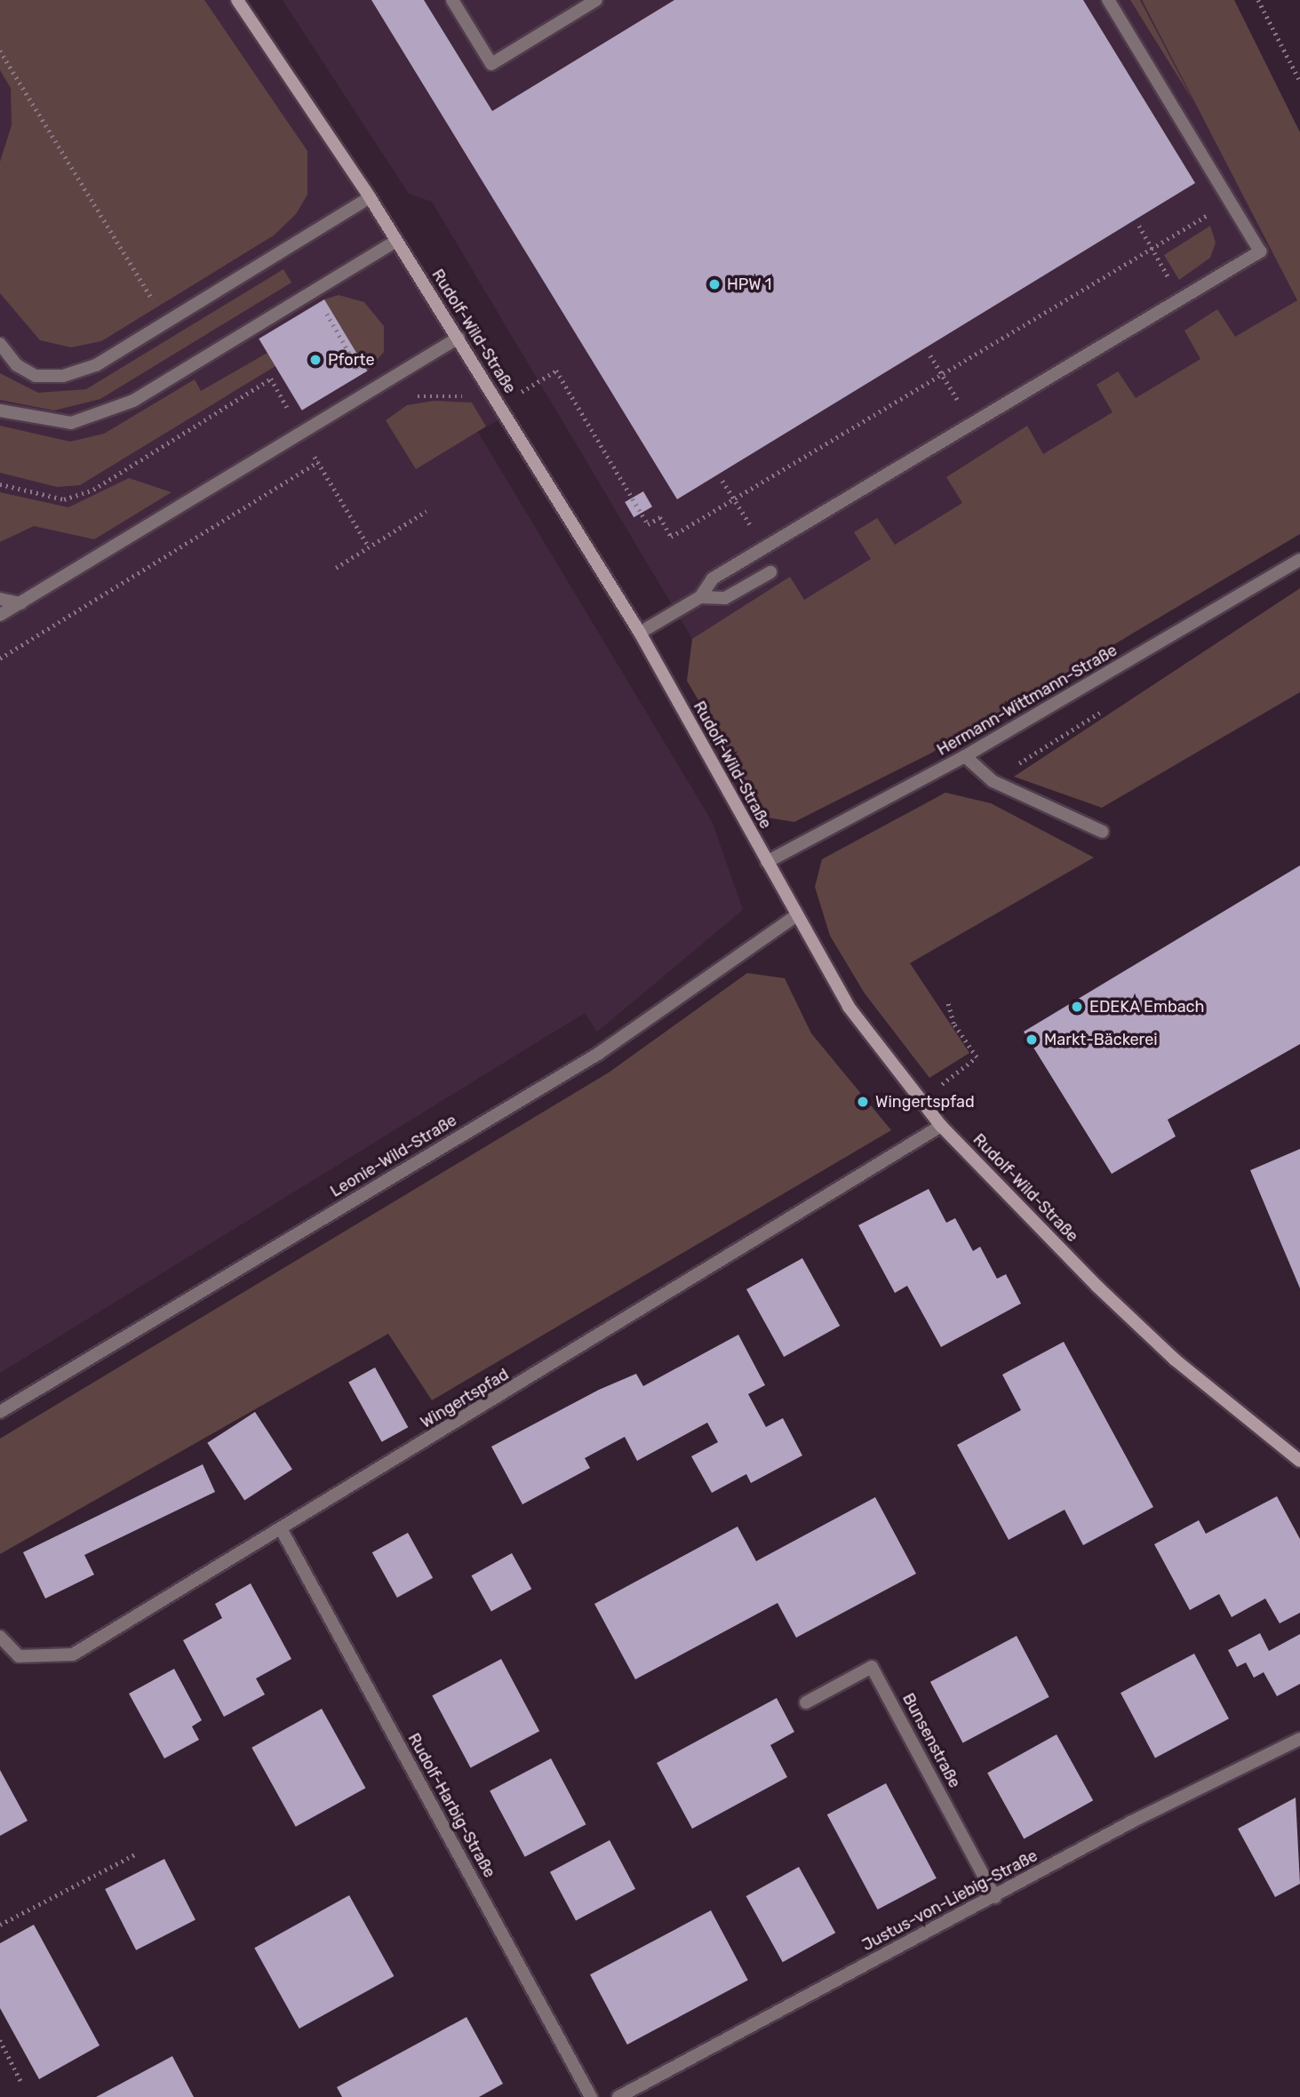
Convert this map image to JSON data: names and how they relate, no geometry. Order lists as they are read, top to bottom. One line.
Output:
{"streets":{"street":["Rudolf-Wild-Straße","Hermann-Wittmann-Straße","Leonie-Wild-Straße","Wingertspfad","Bunsenstraße","Rudolf-Harbig-Straße","Justus-von-Liebig-Straße"]},"crossings":[["Rudolf-Wild-Straße","Hermann-Wittmann-Straße"],["Rudolf-Wild-Straße","Leonie-Wild-Straße"],["Rudolf-Wild-Straße","Wingertspfad"],["Wingertspfad","Rudolf-Harbig-Straße"],["Bunsenstraße","Justus-von-Liebig-Straße"]],"places":["HPW 1","Pforte","EDEKA Embach","Markt-Bäckerei","Wingertspfad"]}
